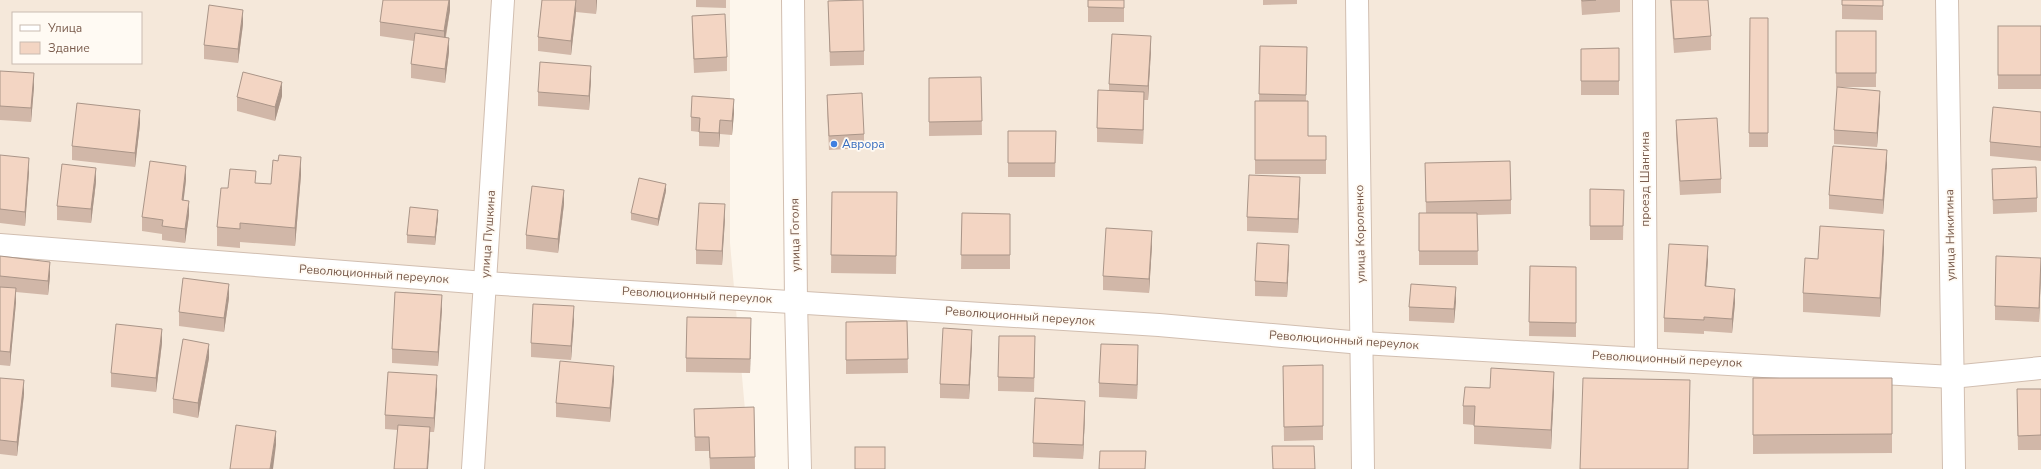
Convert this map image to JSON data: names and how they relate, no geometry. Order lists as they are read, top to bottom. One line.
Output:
{"streets":{"street":["проезд Шангина","улица Пушкина","улица Короленко","улица Гоголя","улица Никитина","Революционный переулок"]},"crossings":[["проезд Шангина","Революционный переулок"],["улица Пушкина","Революционный переулок"],["улица Короленко","Революционный переулок"],["улица Гоголя","Революционный переулок"],["улица Никитина","Революционный переулок"]],"places":["Аврора"],"legend":["Улица","Здание"]}
